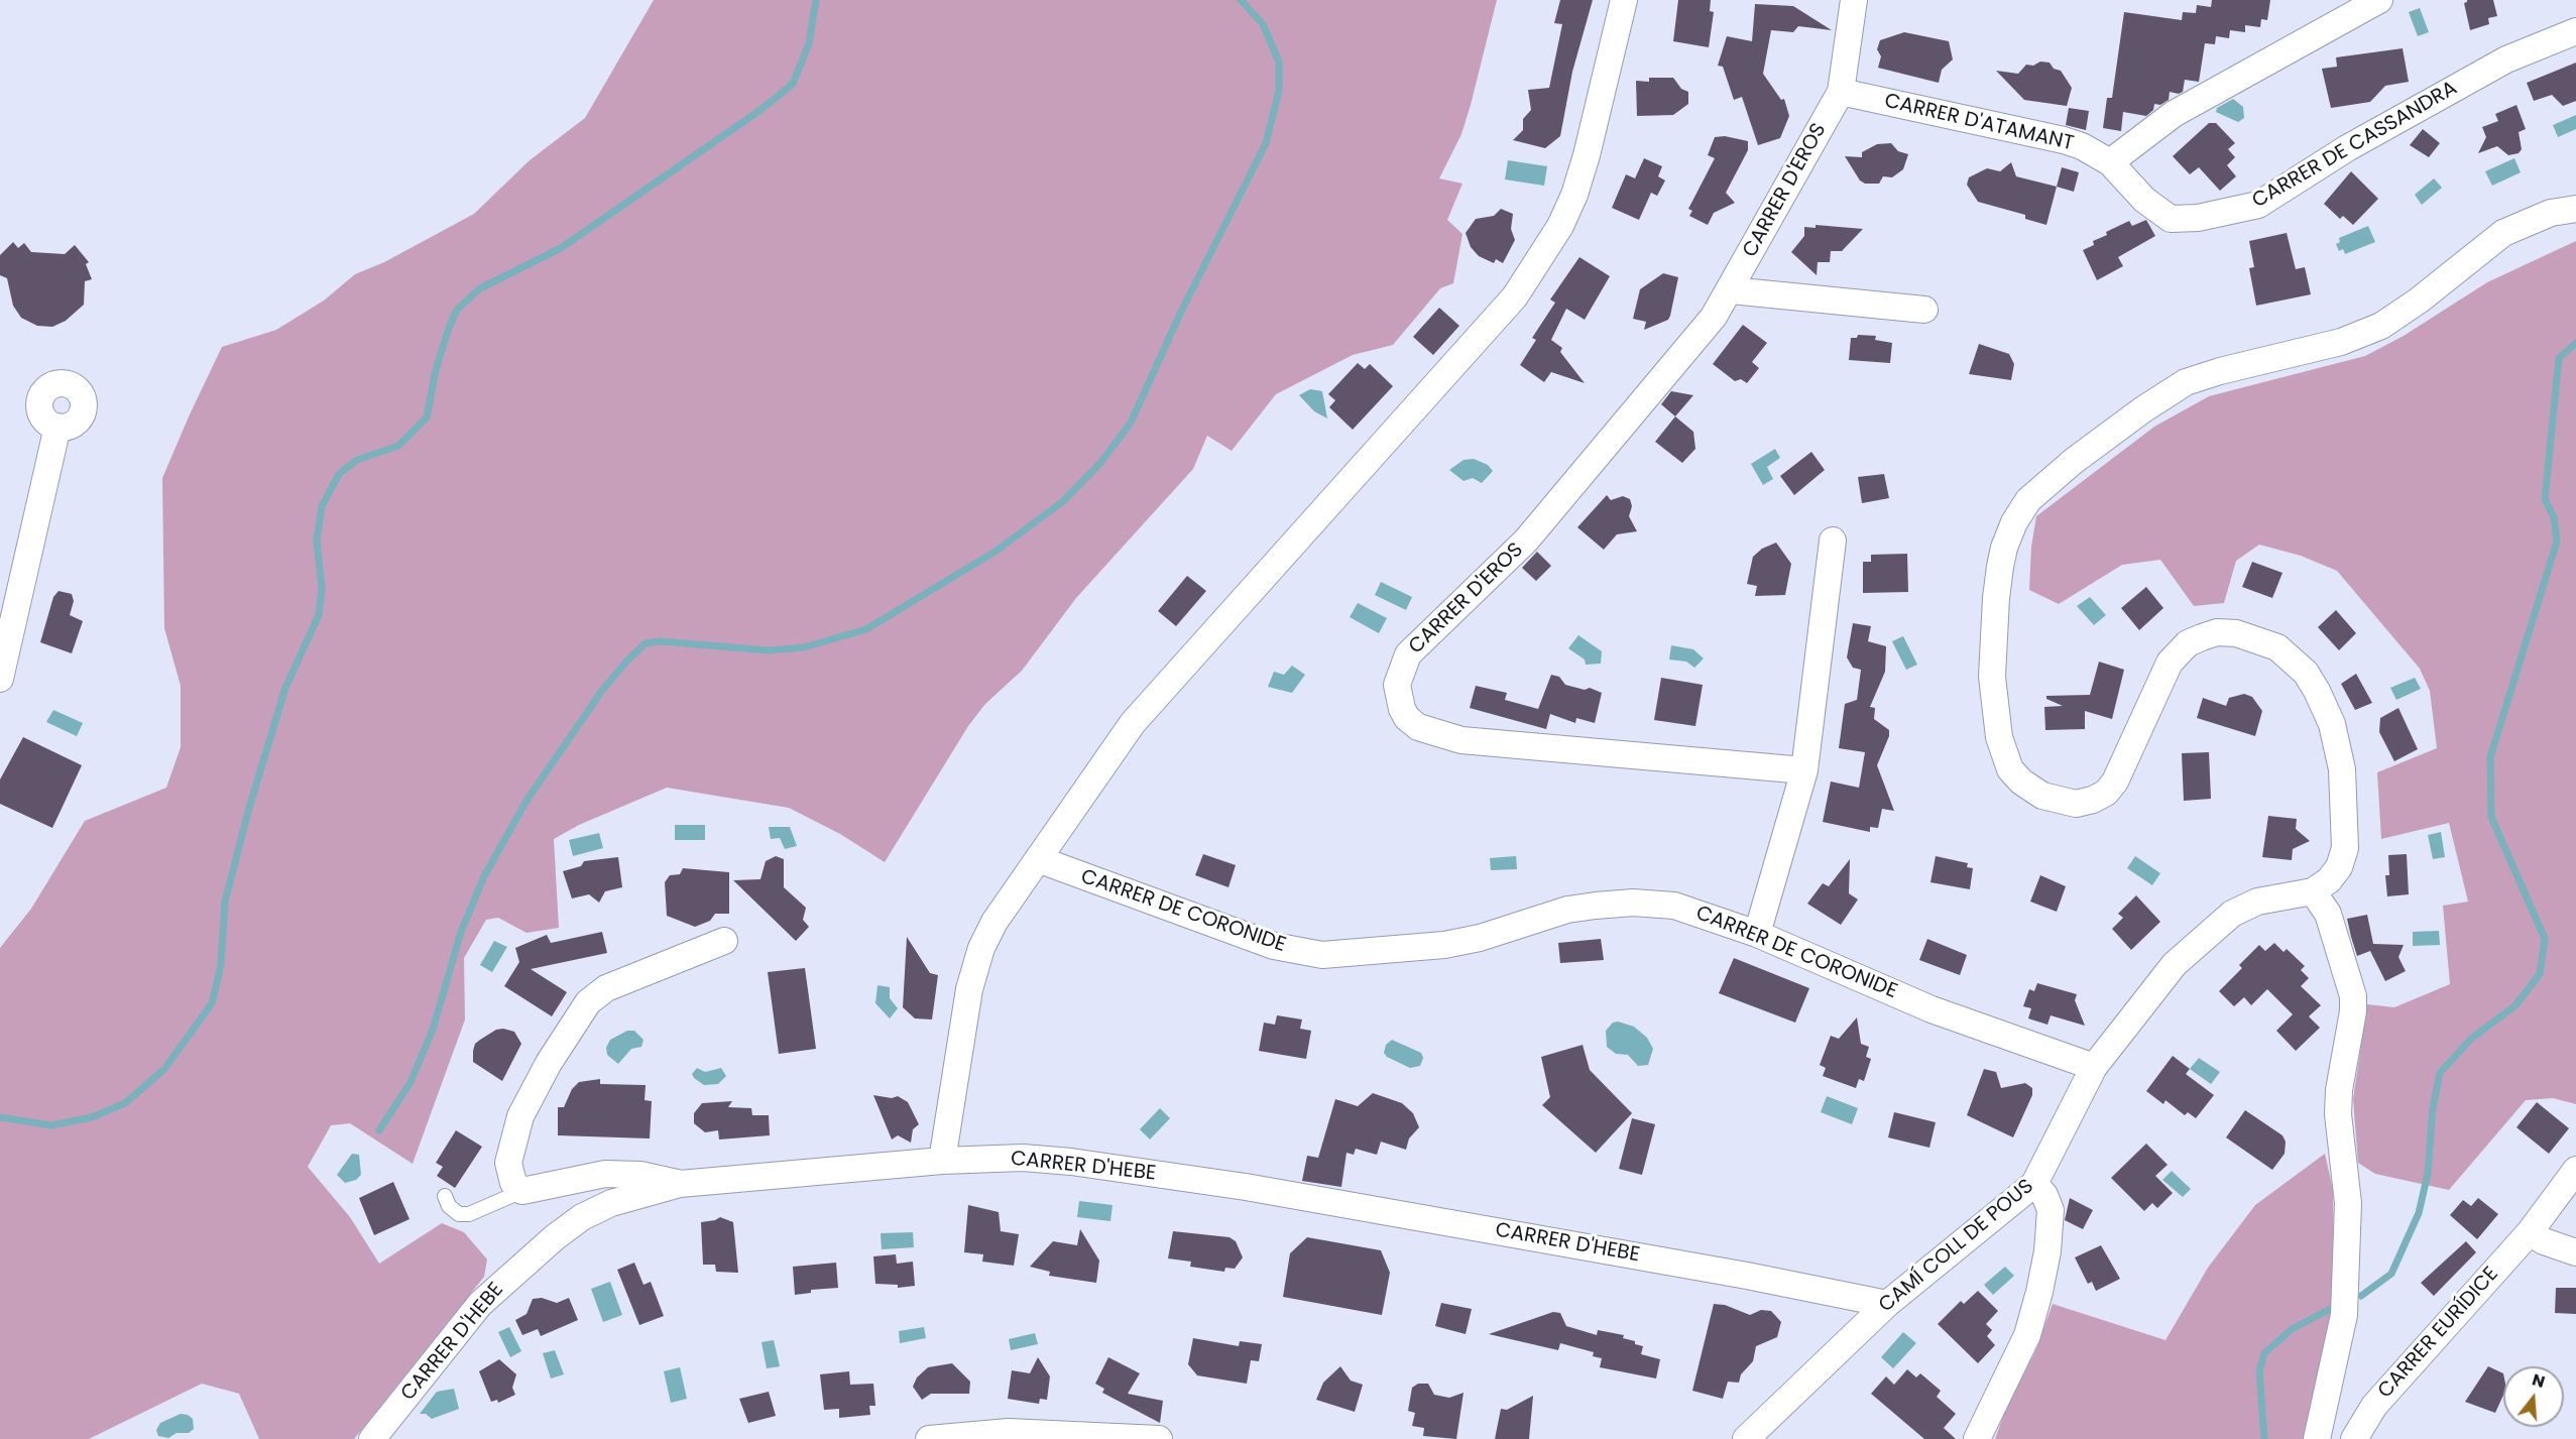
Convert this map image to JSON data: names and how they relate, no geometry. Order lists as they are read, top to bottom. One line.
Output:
{"streets":{"street":["CARRER D'ATAMANT","CARRER DE CASSANDRA","CARRER D'EROS","CARRER DE CORONIDE","CARRER D'HEBE","CAMÍ COLL DE POUS","CARRER EURÍDICE"]},"crossings":[["CARRER D'ATAMANT","CARRER DE CASSANDRA"],["CARRER D'ATAMANT","CARRER D'EROS"],["CARRER DE CORONIDE","CAMÍ COLL DE POUS"],["CARRER D'HEBE","CAMÍ COLL DE POUS"]],"north":"top"}
